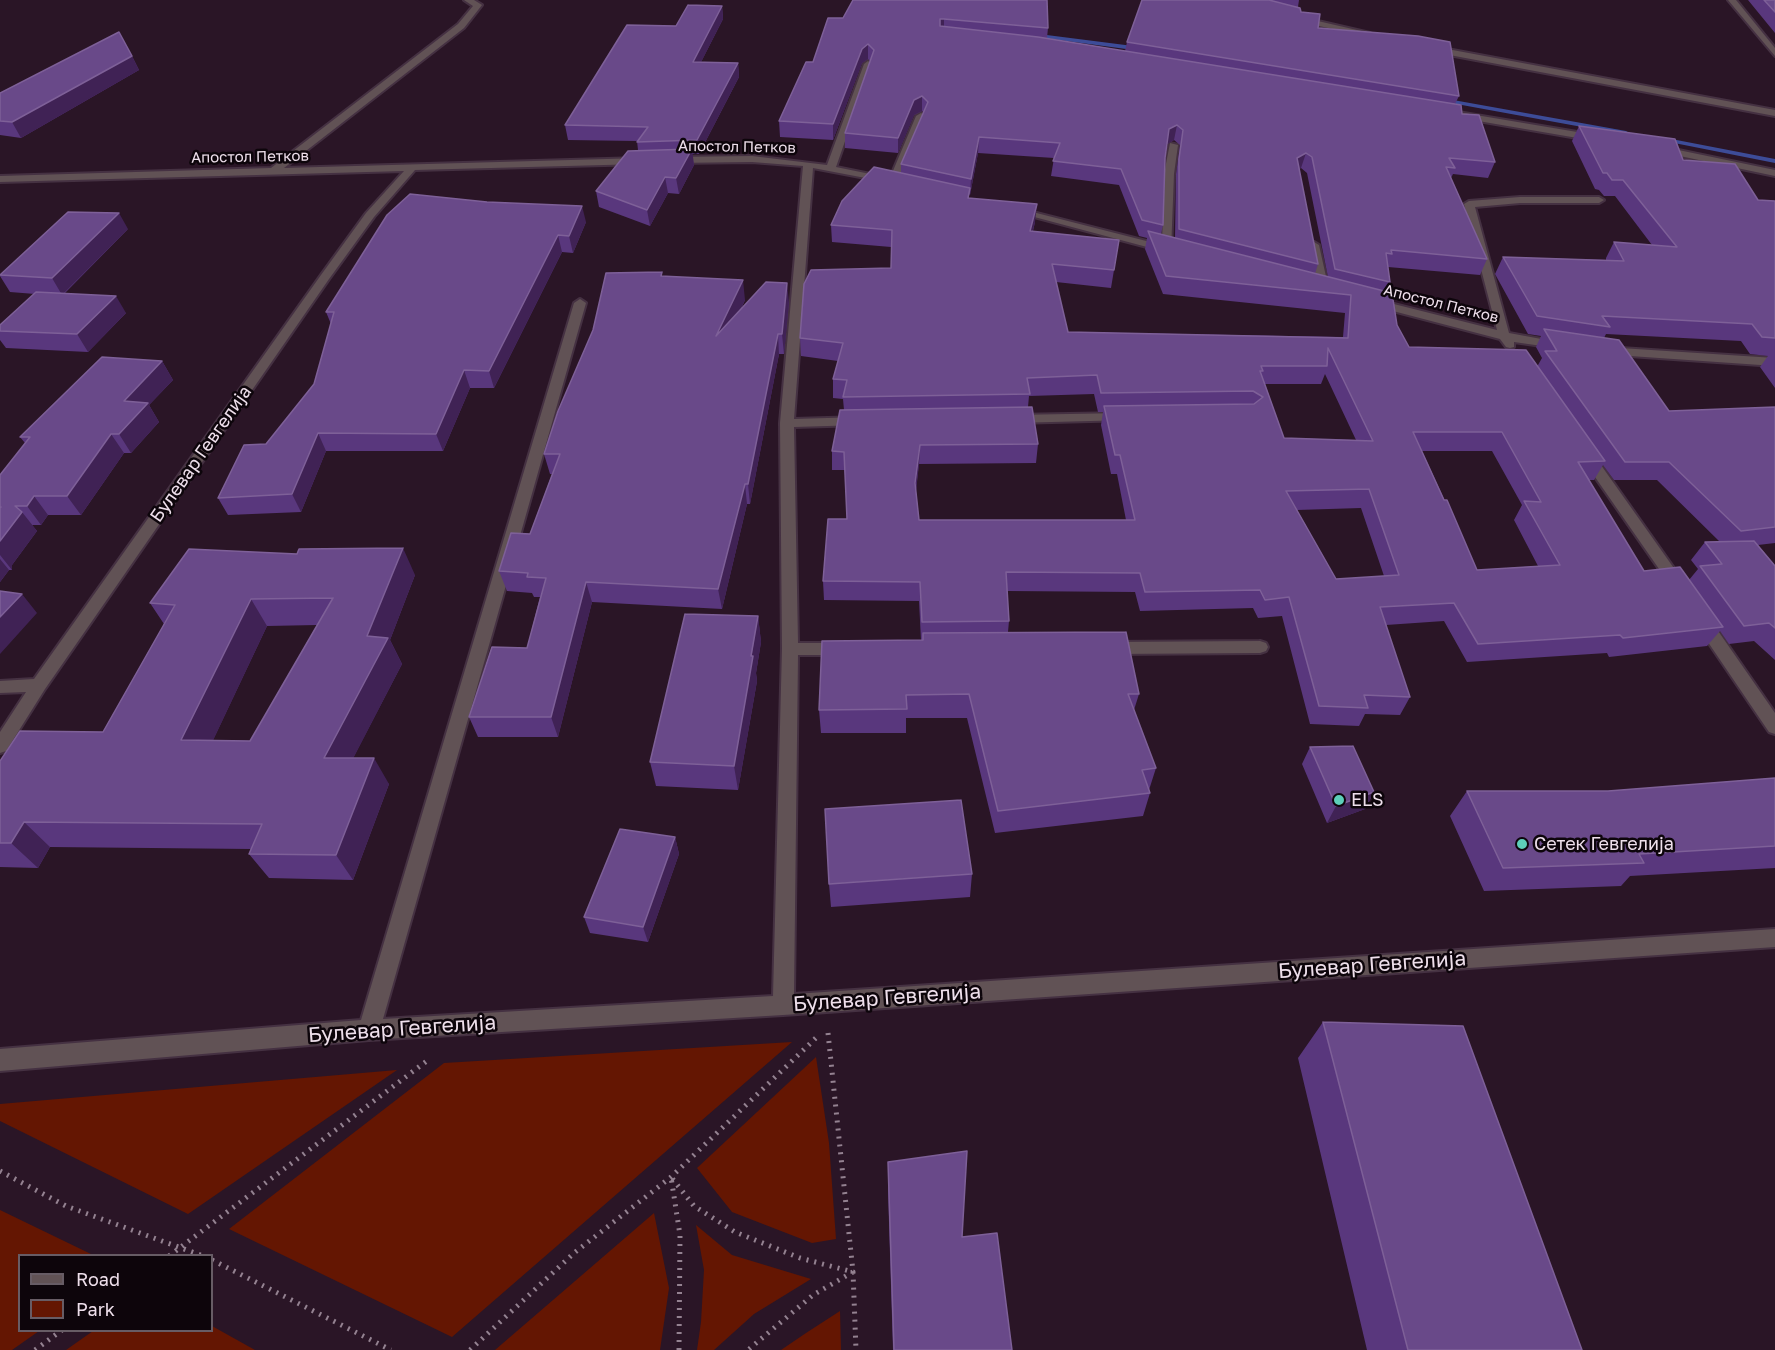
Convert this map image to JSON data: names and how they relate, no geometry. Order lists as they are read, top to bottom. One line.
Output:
{"streets":{"street":["Апостол Петков","Булевар Гевгелија"]},"crossings":[["Апостол Петков","Булевар Гевгелија"]],"places":["ELS","Сетек Гевгелија"],"legend":["Road","Park"]}
